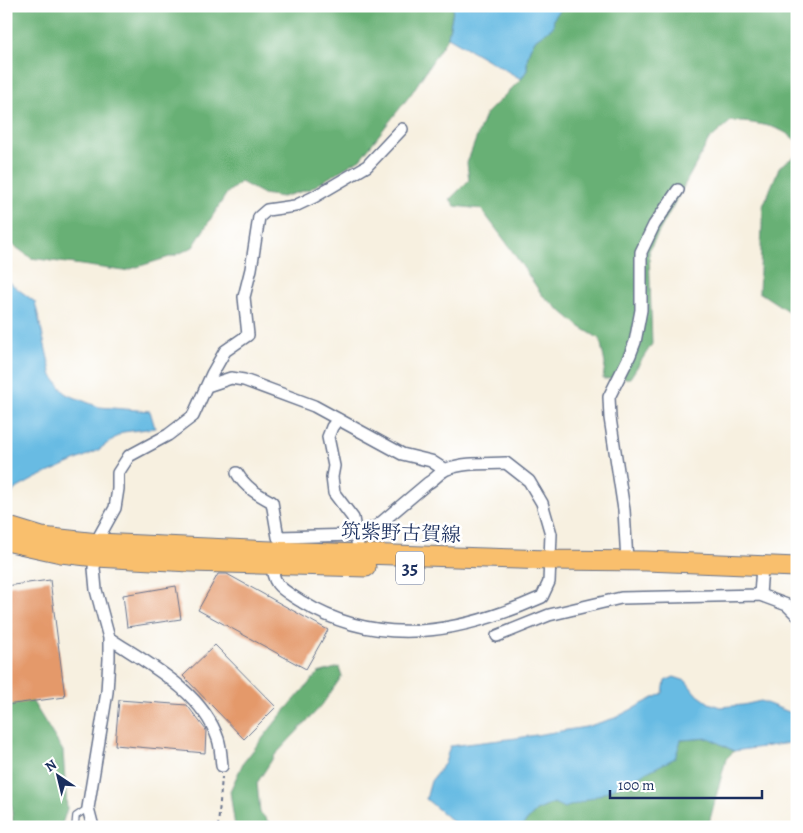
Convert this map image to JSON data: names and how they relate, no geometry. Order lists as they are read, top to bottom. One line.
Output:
{"streets":{"main road":["筑紫野古賀線","35"]},"scale_bar":"100 m","north":"top left"}
